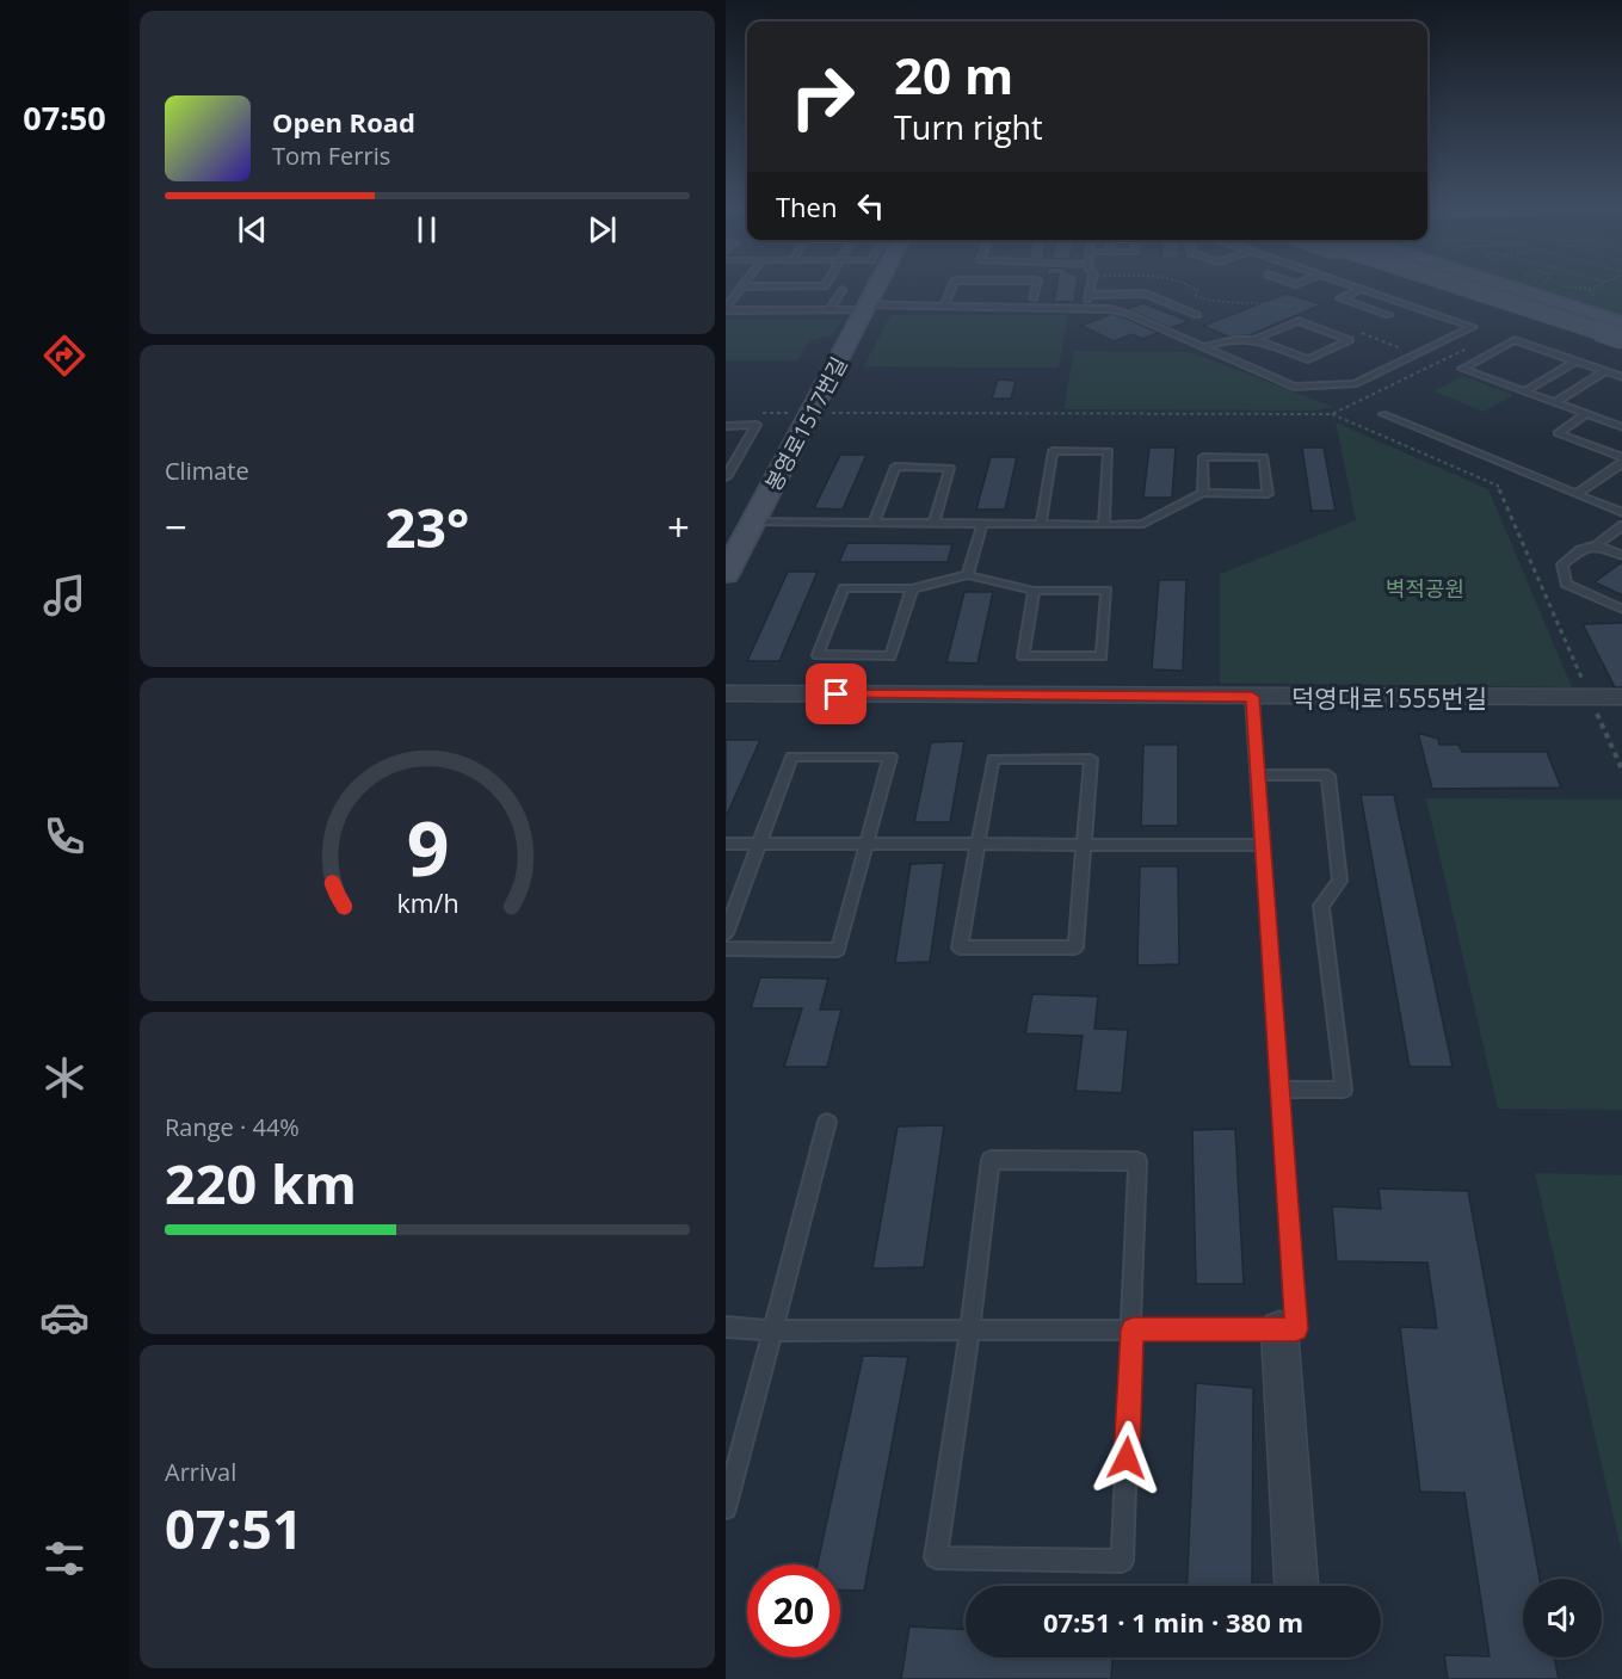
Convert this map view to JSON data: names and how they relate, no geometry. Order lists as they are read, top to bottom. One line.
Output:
{"streets":{"main road":["봉영로1517번길"],"street":["덕영대로1555번길"]},"parks":["벽적공원"],"page":{"tabs":"07:50","turn":["20 m","Turn right"],"song":["Open Road","Tom Ferris"],"then":"Then","tile":["Climate",["Range · 44%","220 km"],["Arrival","07:51"]],"heat":["−","23°","+"],"limit":"20","trip":"07:51 · 1 min · 380 m","gauge":["9","km/h"]}}
